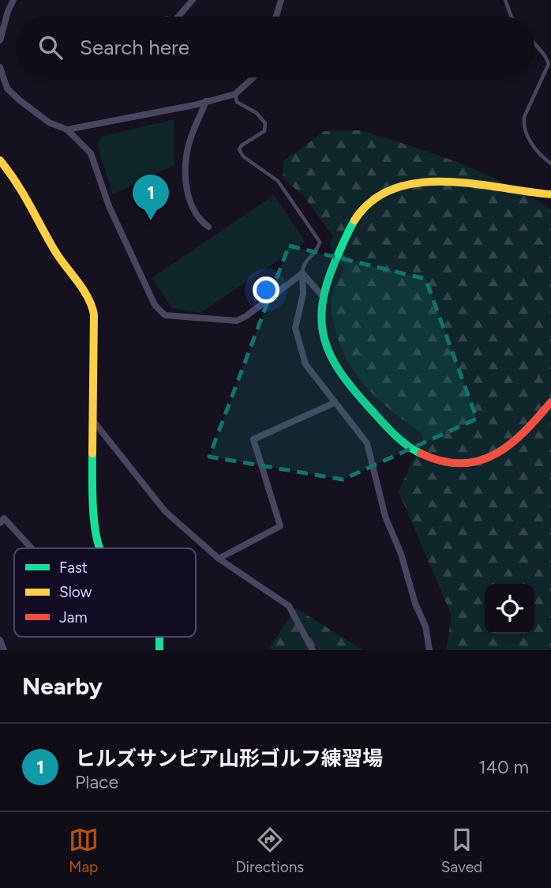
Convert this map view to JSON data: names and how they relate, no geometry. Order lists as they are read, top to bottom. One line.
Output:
{"legend":["Fast","Slow","Jam"],"page":{"search":"Search here","pins":"1","heading":"Nearby","list":[{"mark":"1","name":"ヒルズサンピア山形ゴルフ練習場","note":"Place","value":"140 m"}],"nav":["Map","Directions","Saved"]}}
